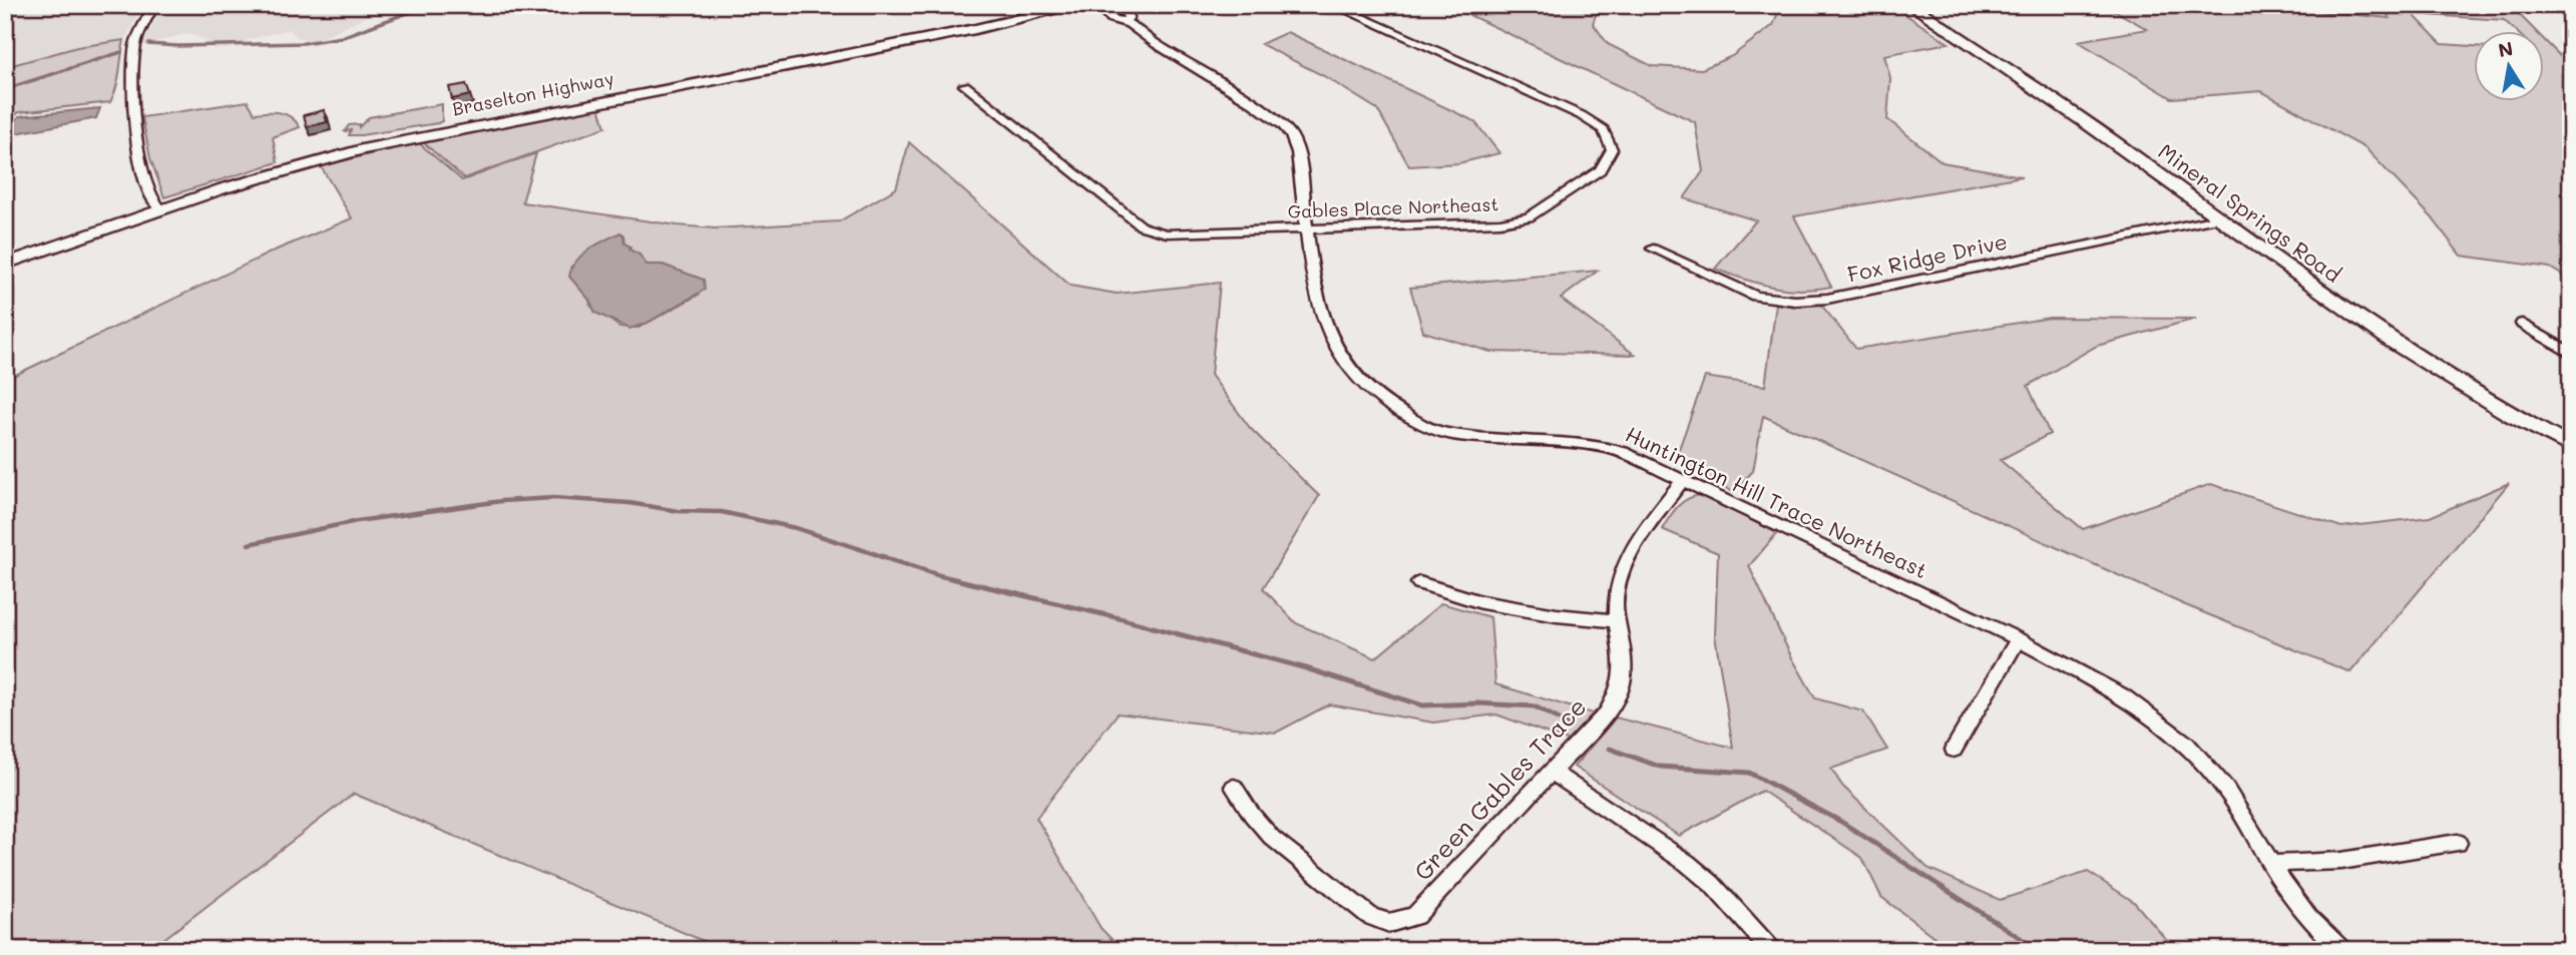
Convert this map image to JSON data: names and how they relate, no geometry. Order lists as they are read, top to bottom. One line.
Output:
{"streets":{"main road":["Braselton Highway"],"street":["Gables Place Northeast","Mineral Springs Road","Fox Ridge Drive","Huntington Hill Trace Northeast","Green Gables Trace"]},"crossings":[["Gables Place Northeast","Huntington Hill Trace Northeast"],["Mineral Springs Road","Fox Ridge Drive"],["Huntington Hill Trace Northeast","Green Gables Trace"]],"north":"top"}
